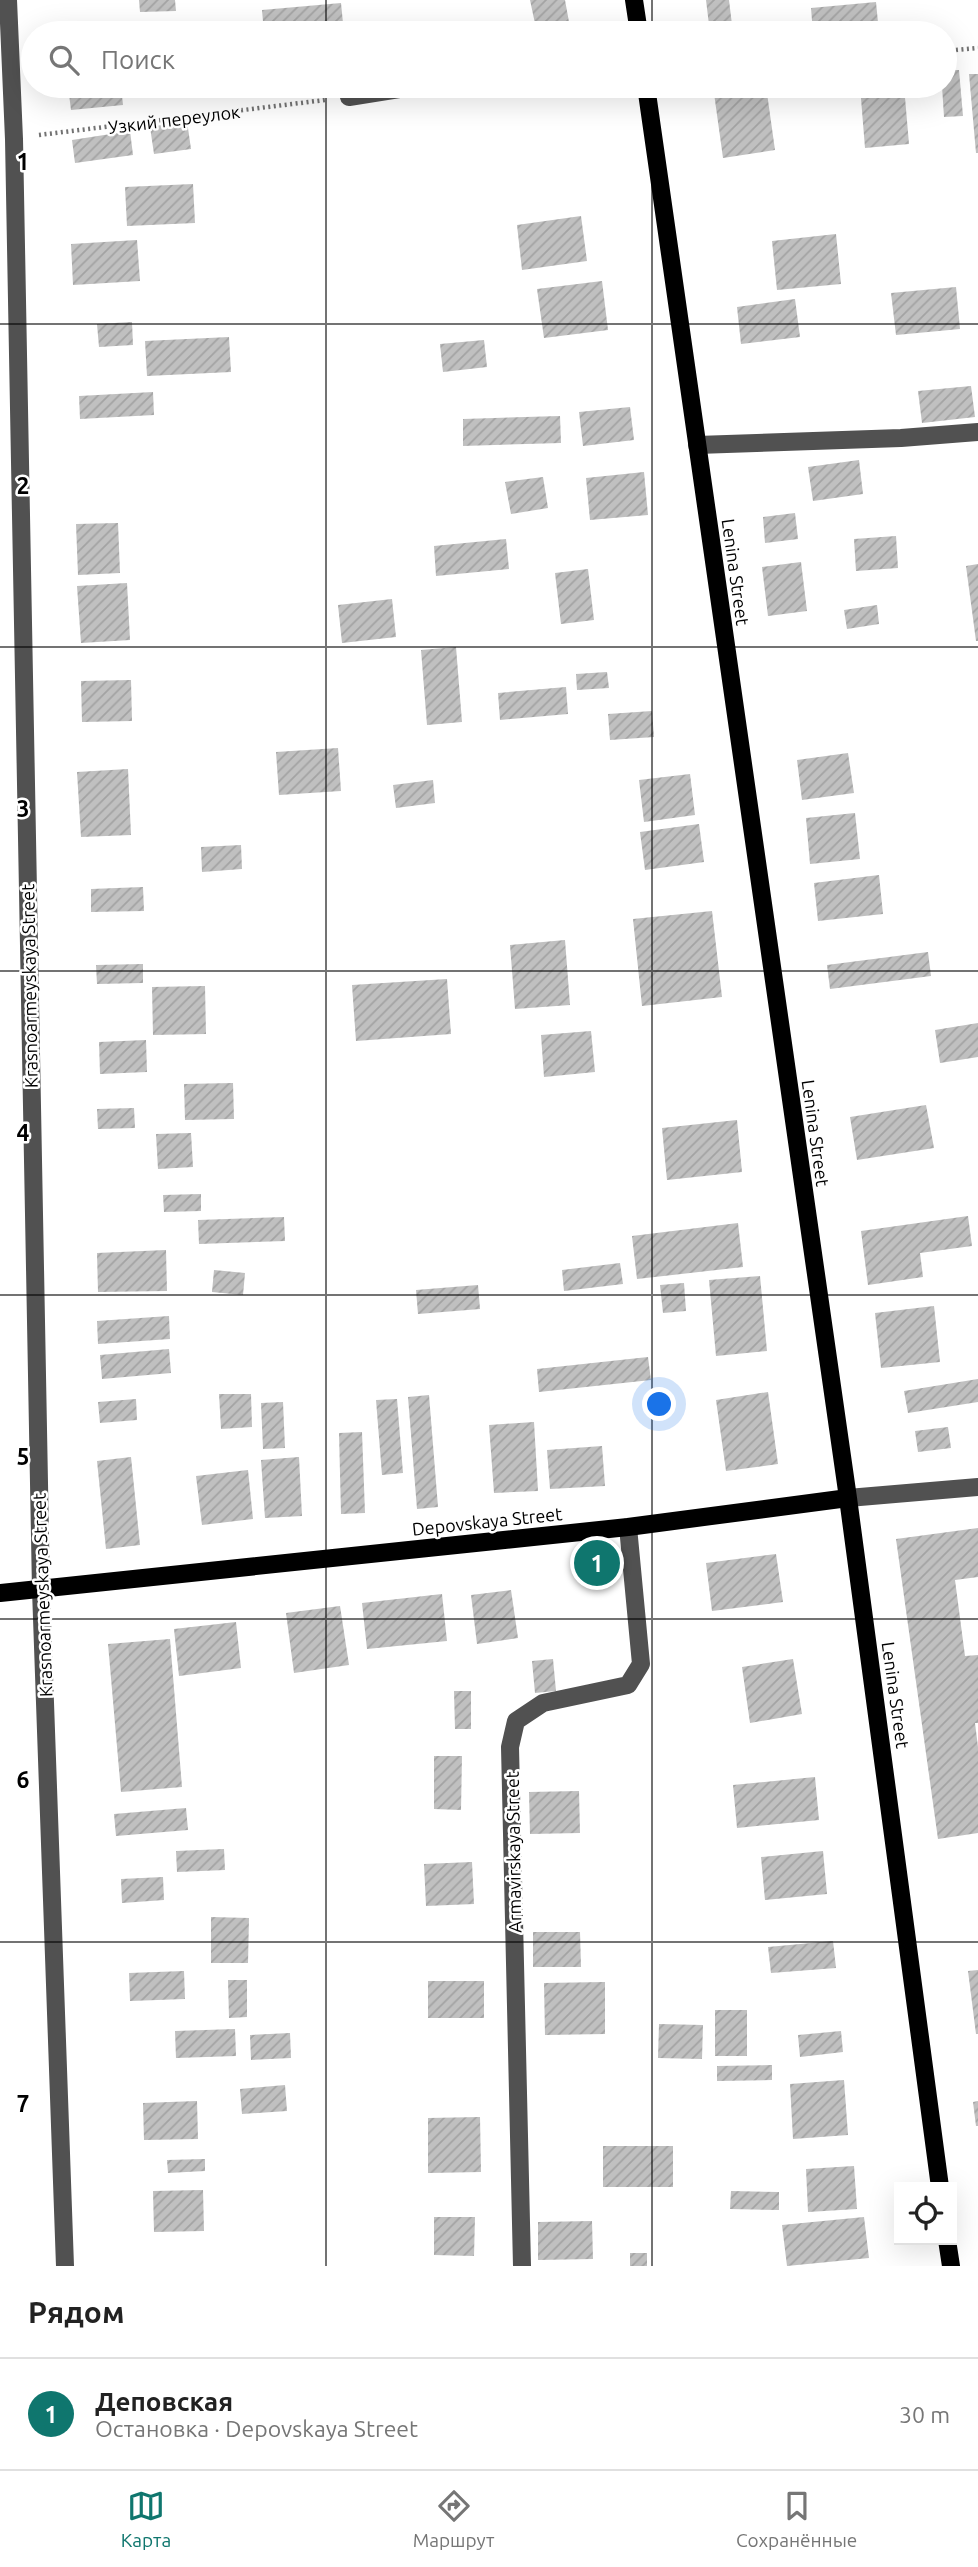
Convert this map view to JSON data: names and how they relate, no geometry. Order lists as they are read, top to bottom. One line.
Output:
{"streets":{"main road":["Lenina Street","Depovskaya Street"],"street":["Krasnoarmeyskaya Street","Armavirskaya Street"],"path":["Узкий переулок"]},"crossings":[["Узкий переулок","Krasnoarmeyskaya Street"],["Lenina Street","Depovskaya Street"],["Krasnoarmeyskaya Street","Depovskaya Street"],["Depovskaya Street","Armavirskaya Street"]],"page":{"search":"Поиск","pins":"1","heading":"Рядом","list":[{"mark":"1","name":"Деповская","note":"Остановка · Depovskaya Street","value":"30 m"}],"nav":["Карта","Маршрут","Сохранённые"]},"grid":{"rows":["1","2","3","4","5","6","7"]}}
